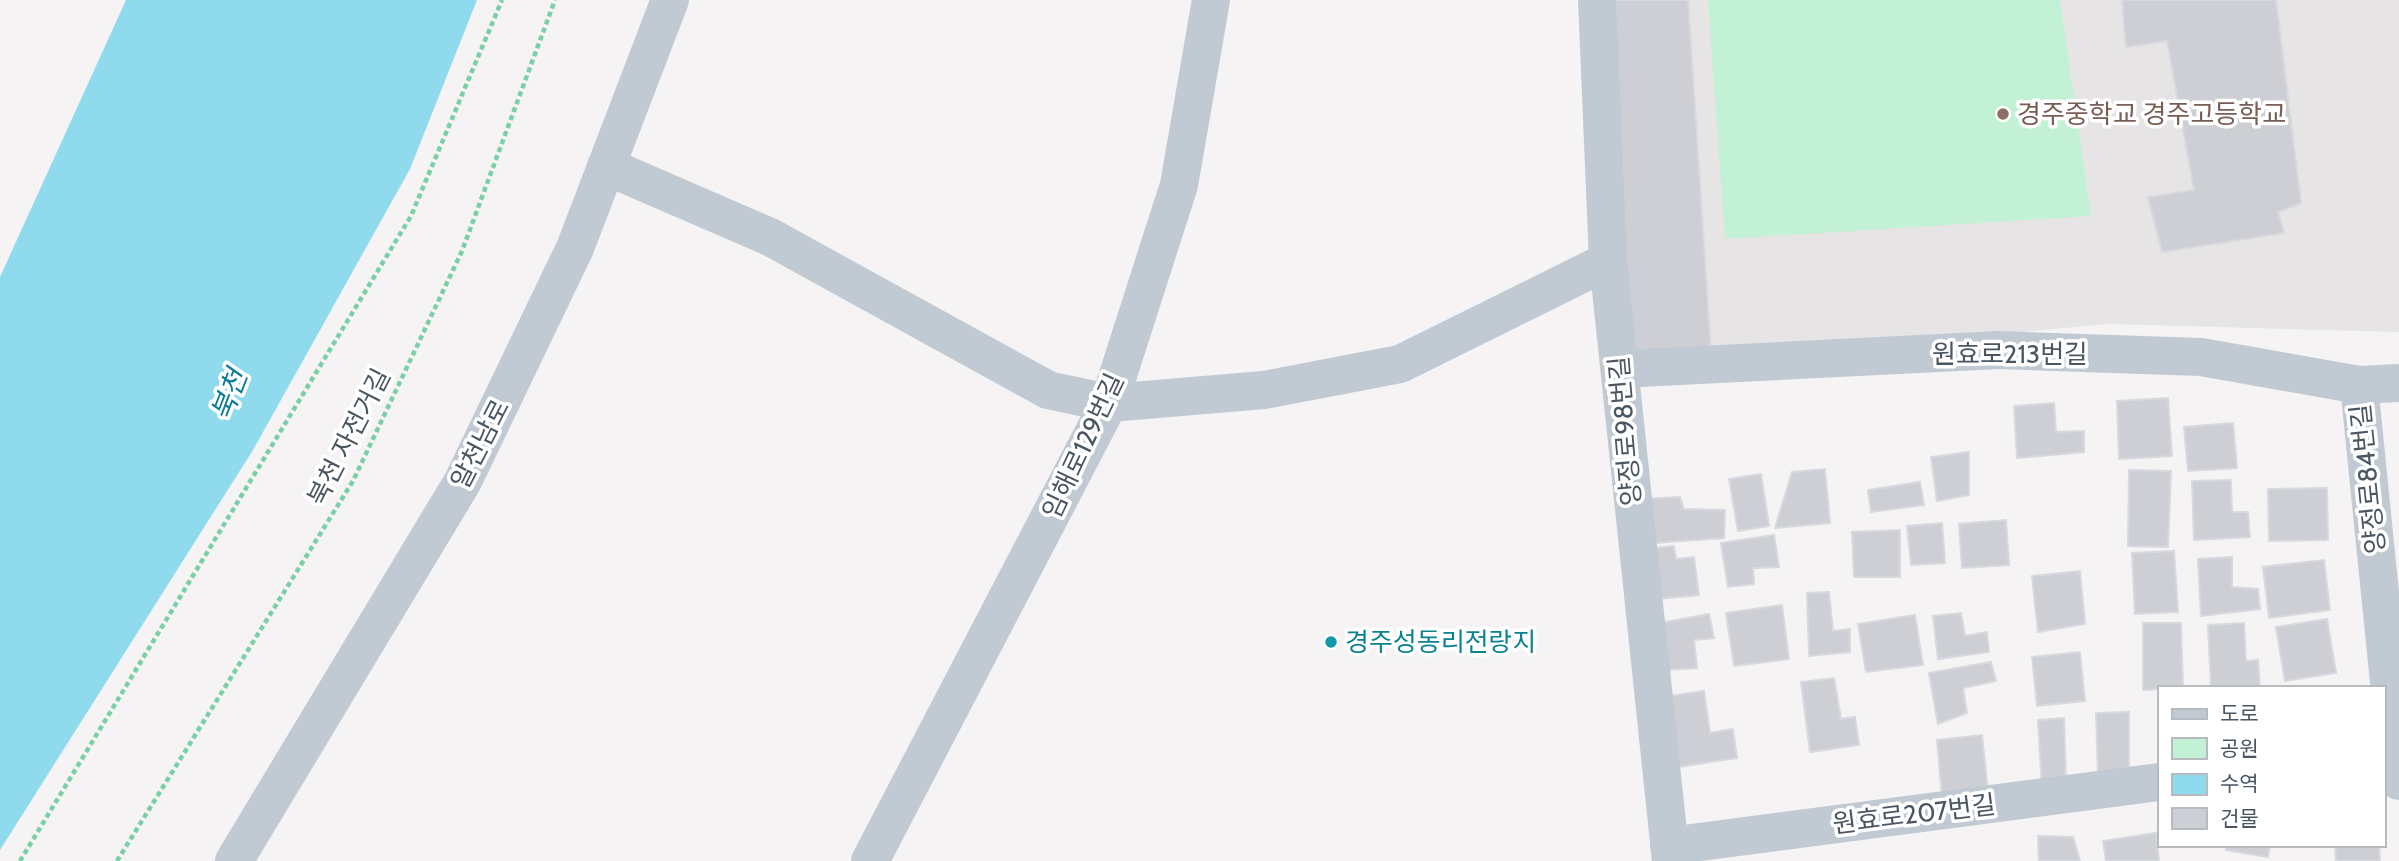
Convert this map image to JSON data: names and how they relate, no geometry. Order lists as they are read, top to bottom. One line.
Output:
{"streets":{"street":["원효로213번길","양정로98번길","알천남로","임해로129번길","양정로84번길","원효로207번길"],"path":["북천 자전거길"]},"crossings":[["원효로213번길","양정로98번길"],["원효로213번길","양정로84번길"],["양정로98번길","원효로207번길"]],"water":["북천"],"places":["경주중학교 경주고등학교","경주성동리전랑지"],"legend":["도로","공원","수역","건물"]}
